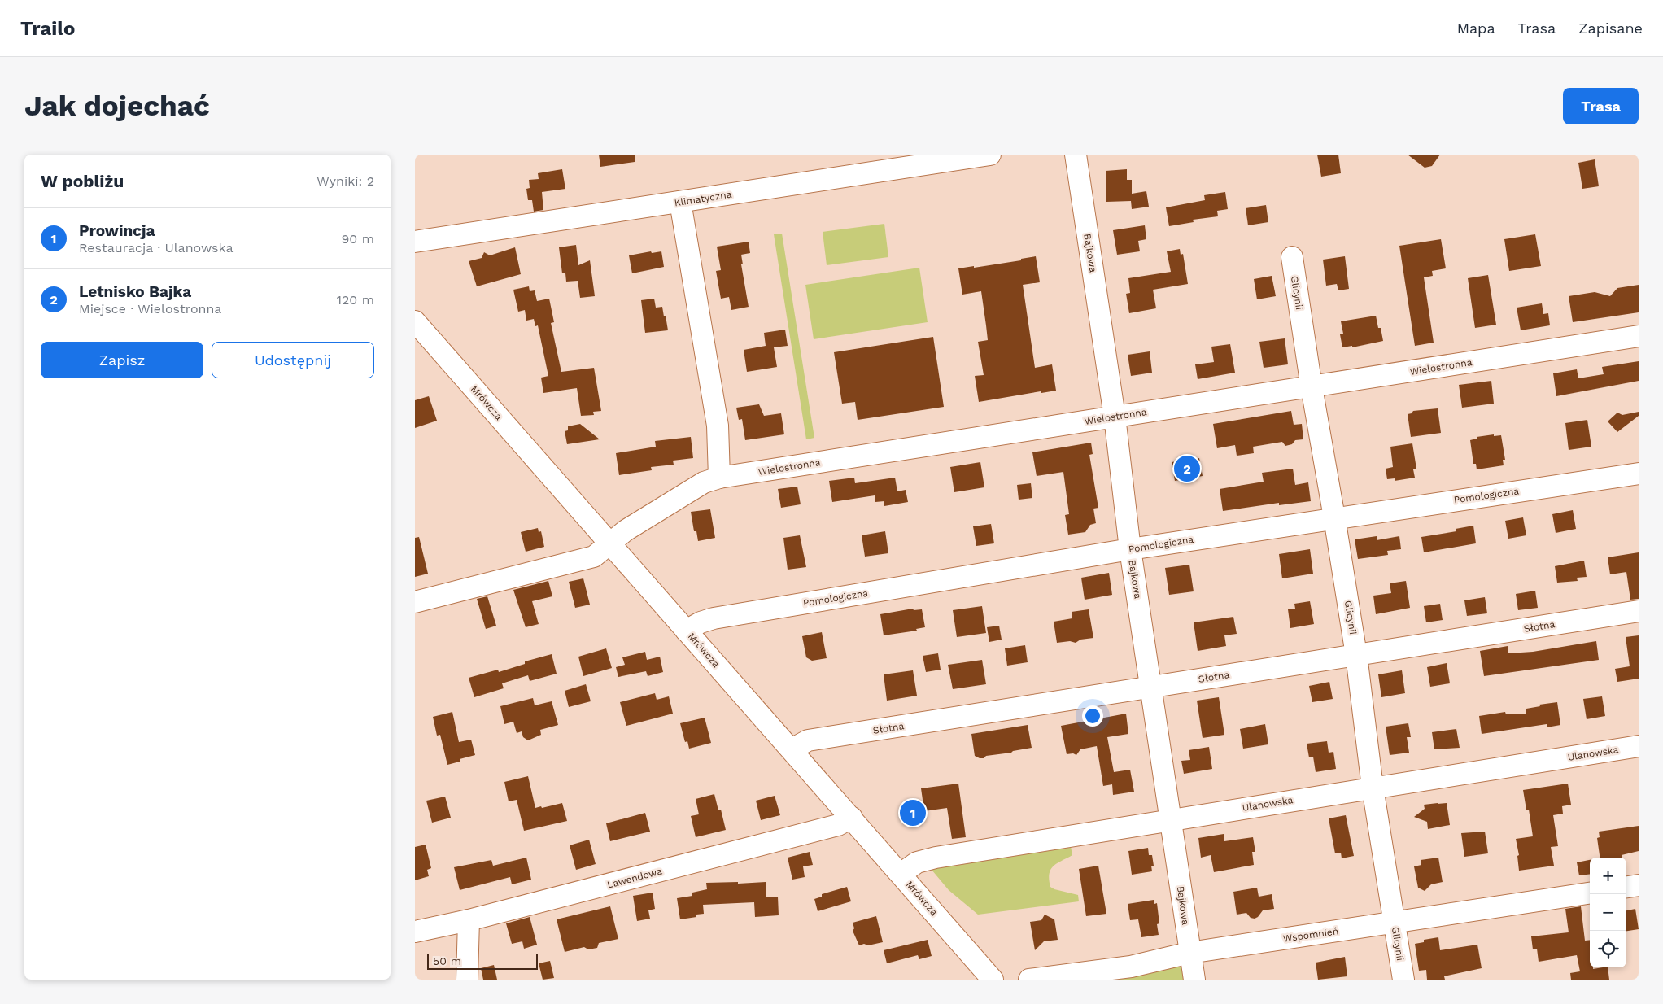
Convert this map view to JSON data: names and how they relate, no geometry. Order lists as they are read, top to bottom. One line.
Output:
{"streets":{"street":["Klimatyczna","Bajkowa","Glicynii","Wielostronna","Mrówcza","Pomologiczna","Słotna","Ulanowska","Lawendowa","Wspomnień"]},"crossings":[["Bajkowa","Wielostronna"],["Bajkowa","Pomologiczna"],["Bajkowa","Słotna"],["Bajkowa","Ulanowska"],["Bajkowa","Wspomnień"],["Glicynii","Wielostronna"],["Glicynii","Pomologiczna"],["Glicynii","Słotna"],["Glicynii","Ulanowska"],["Glicynii","Wspomnień"],["Wielostronna","Mrówcza"],["Mrówcza","Pomologiczna"],["Mrówcza","Słotna"],["Mrówcza","Ulanowska"],["Mrówcza","Lawendowa"]],"scale_bar":"50 m","page":{"header":"Trailo","nav":["Mapa","Trasa","Zapisane"],"buttons":["Trasa",["Zapisz","Udostępnij"]],"title":"Jak dojechać","heading":["W pobliżu","Wyniki: 2"],"list":[{"mark":"1","name":"Prowincja","note":"Restauracja · Ulanowska","value":"90 m"},{"mark":"2","name":"Letnisko Bajka","note":"Miejsce · Wielostronna","value":"120 m"}],"pins":["2","1"],"map_buttons":["+","−"],"scale":"50 m"}}
